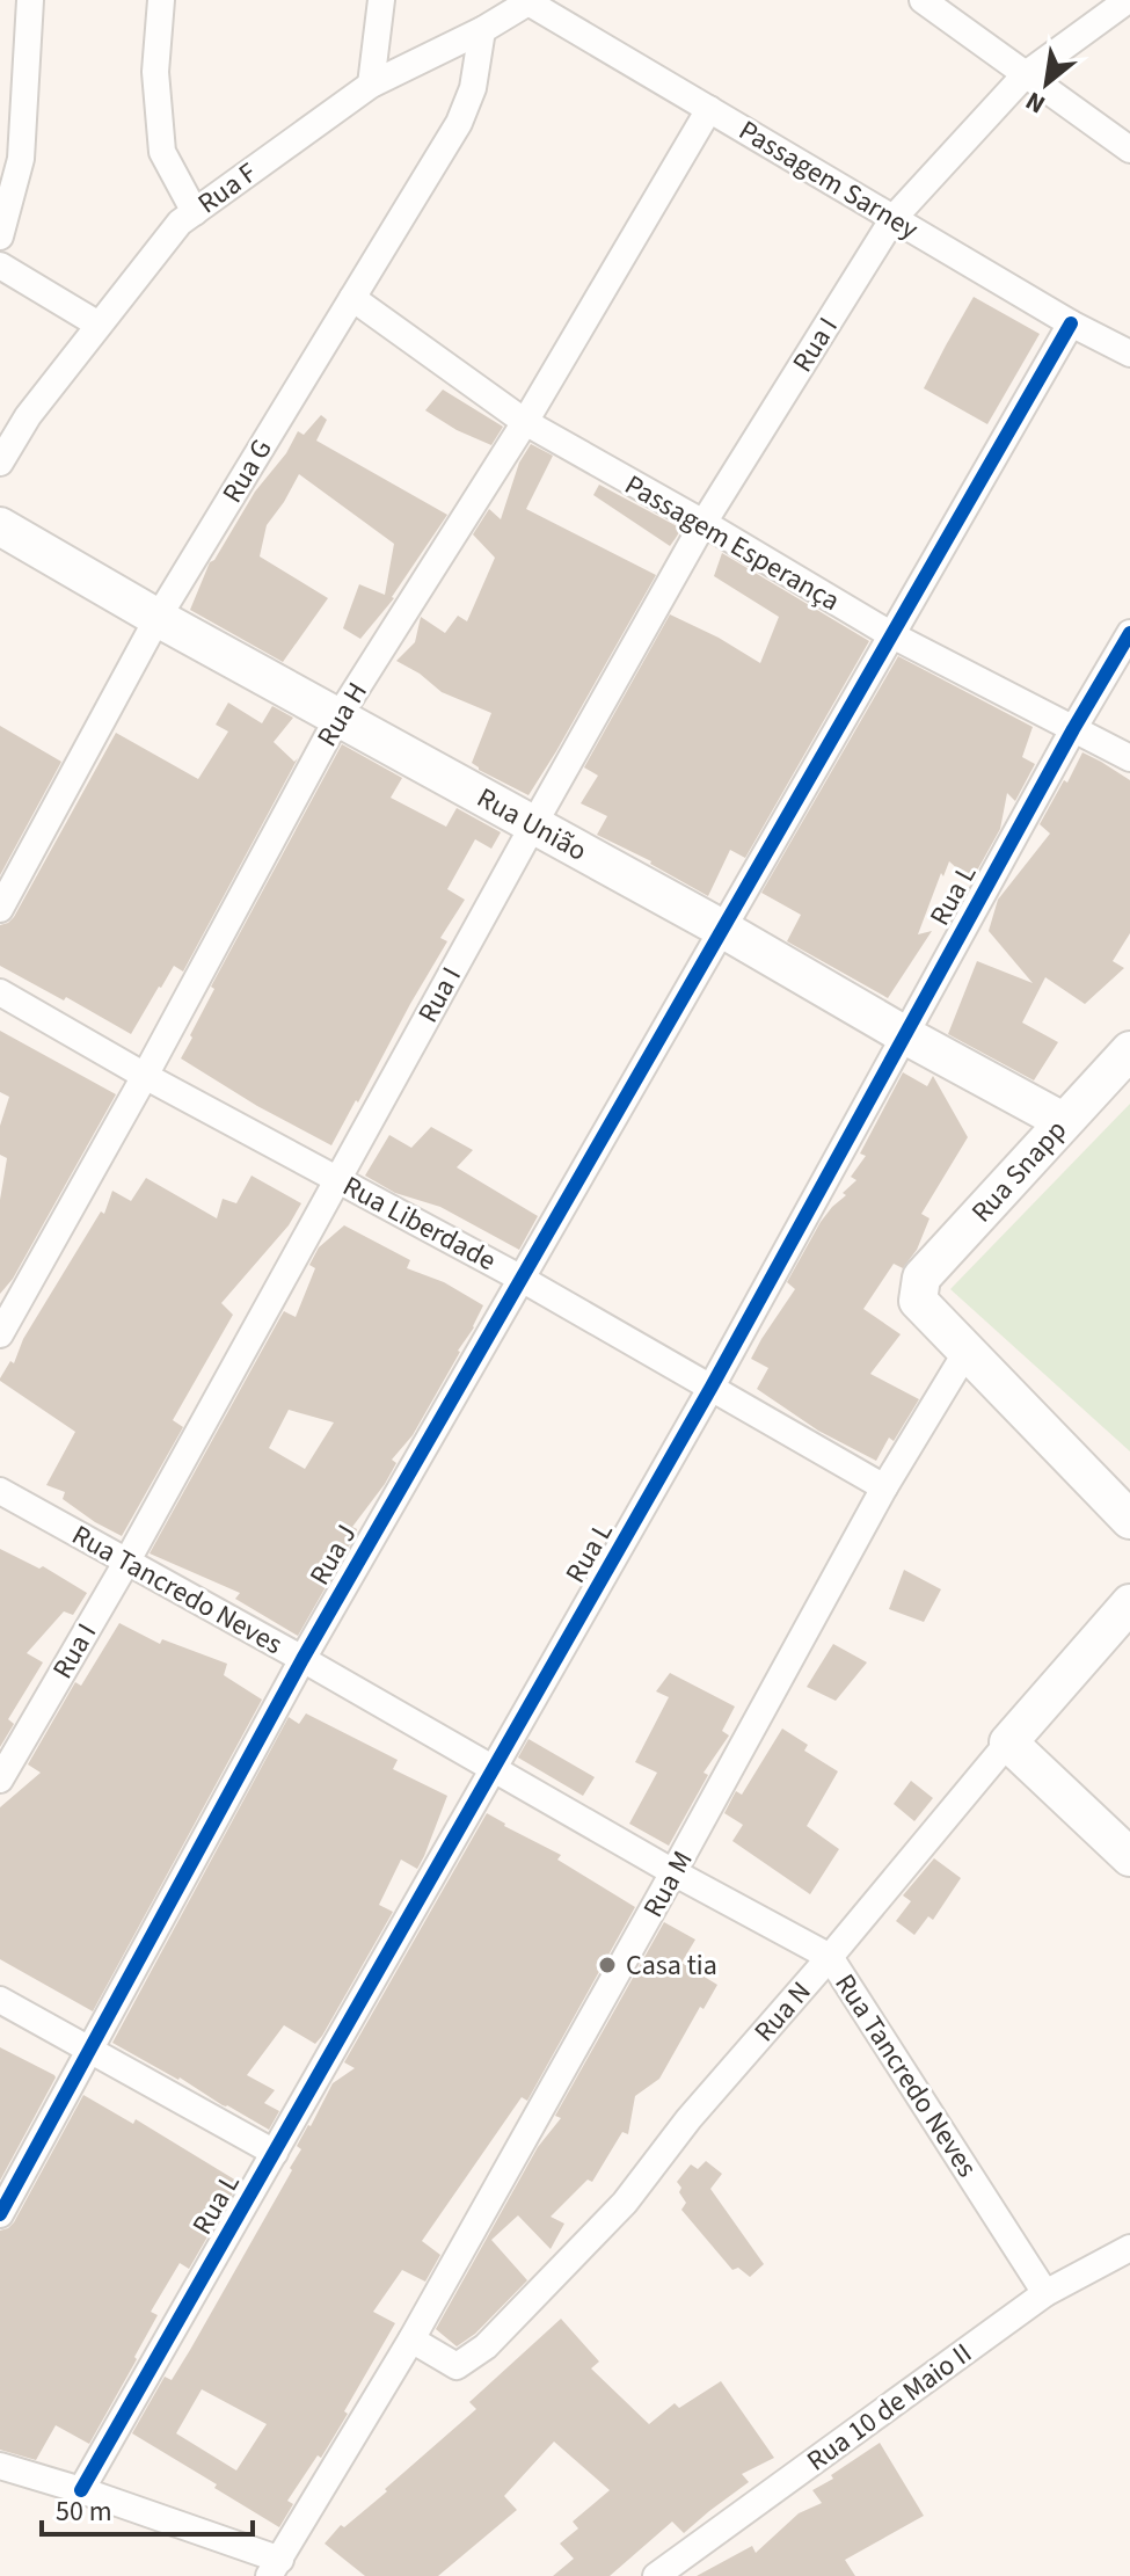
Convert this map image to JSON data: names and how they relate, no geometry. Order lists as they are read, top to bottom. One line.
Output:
{"streets":{"main road":["Rua União","Rua Snapp","Rua N"],"street":["Passagem Sarney","Rua F","Rua I","Rua G","Passagem Esperança","Rua H","Rua L","Rua Liberdade","Rua J","Rua Tancredo Neves","Rua M","Rua 10 de Maio II"]},"crossings":[["Passagem Sarney","Rua F"],["Passagem Sarney","Rua I"],["Passagem Sarney","Rua H"],["Rua F","Rua G"],["Rua I","Passagem Esperança"],["Rua I","Rua União"],["Rua I","Rua Liberdade"],["Rua I","Rua Tancredo Neves"],["Rua G","Passagem Esperança"],["Rua G","Rua União"],["Passagem Esperança","Rua H"],["Passagem Esperança","Rua L"],["Rua H","Rua União"],["Rua H","Rua Liberdade"],["Rua União","Rua L"],["Rua União","Rua Snapp"],["Rua União","Rua J"],["Rua L","Rua Liberdade"],["Rua L","Rua Tancredo Neves"],["Rua Snapp","Rua M"],["Rua Liberdade","Rua J"],["Rua Liberdade","Rua M"],["Rua J","Rua Tancredo Neves"],["Rua Tancredo Neves","Rua M"],["Rua Tancredo Neves","Rua N"],["Rua Tancredo Neves","Rua 10 de Maio II"],["Rua M","Rua N"]],"places":["Casa tia"],"scale_bar":"50 m","north":"bottom left"}
